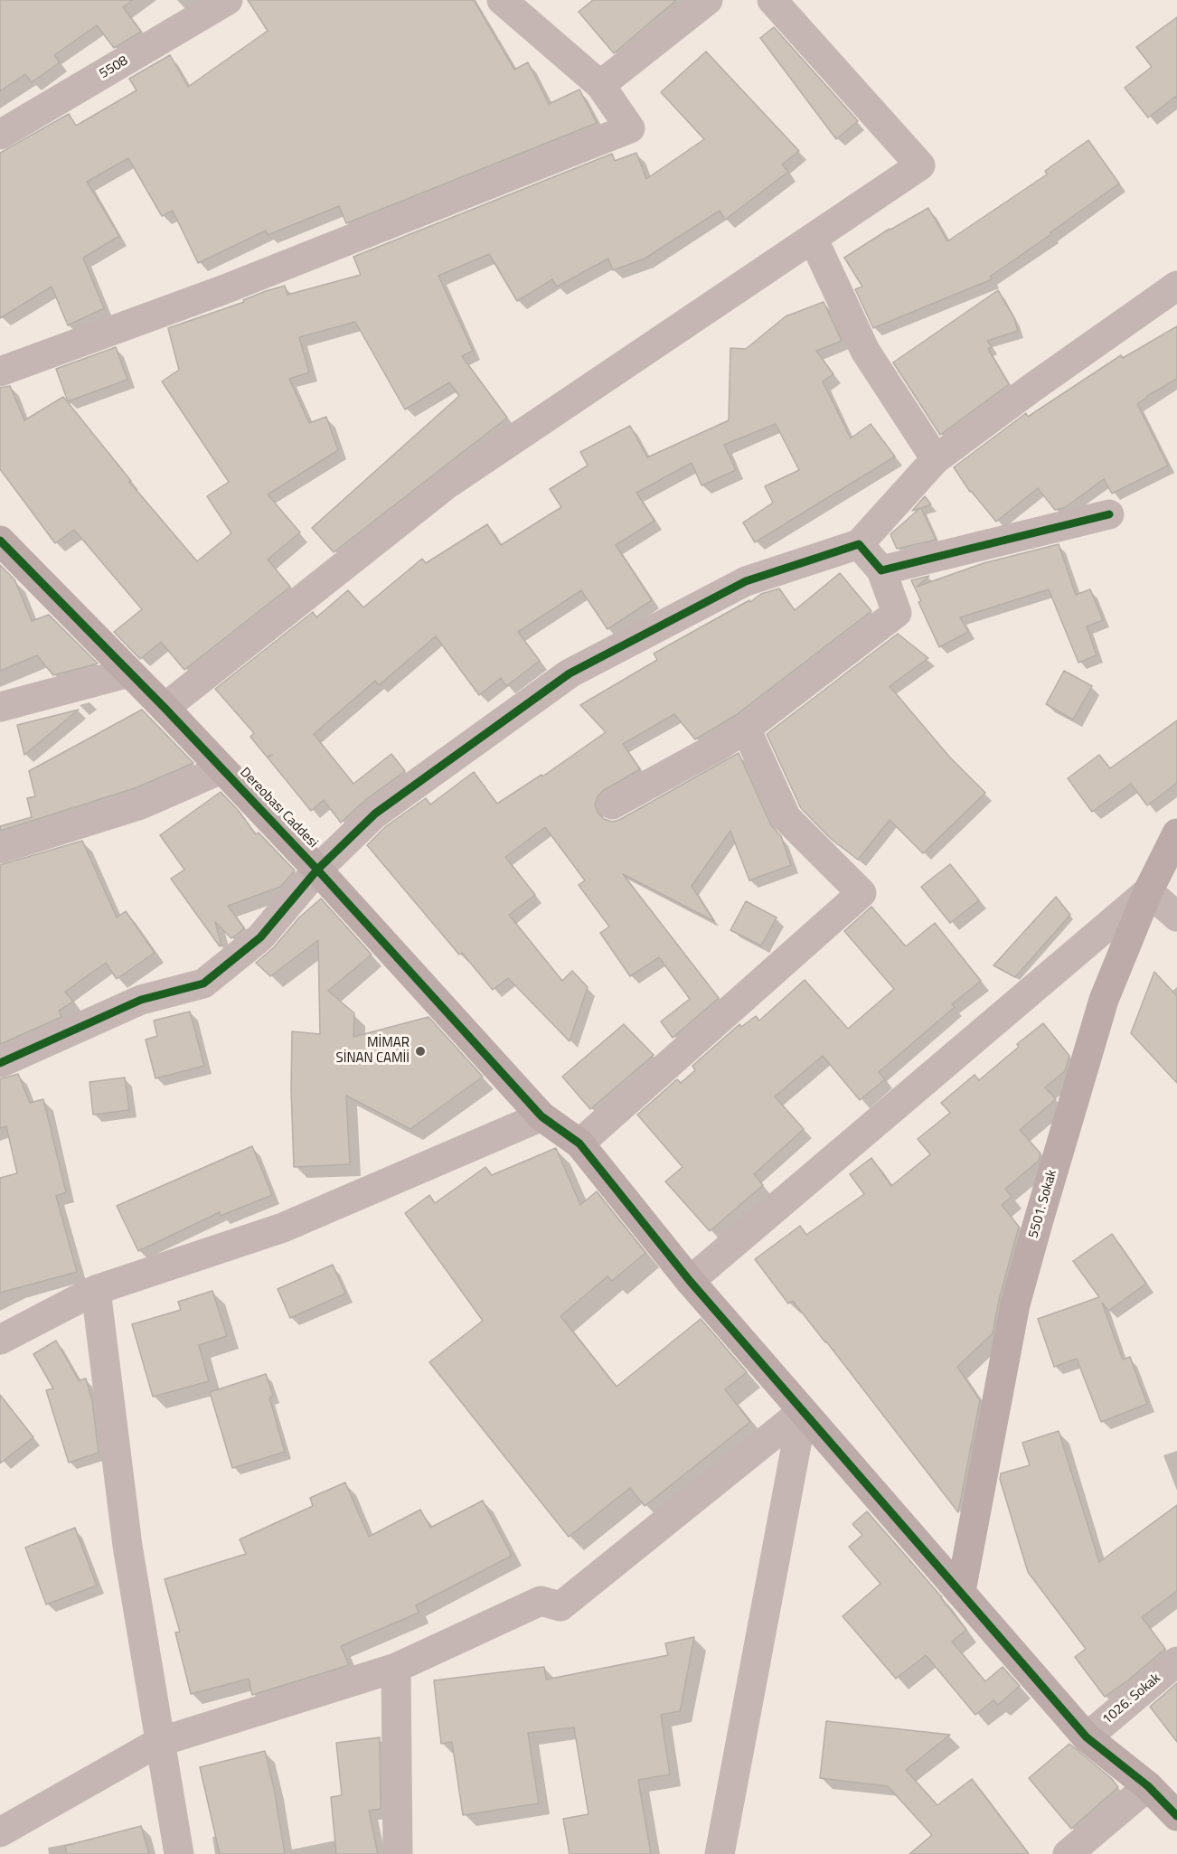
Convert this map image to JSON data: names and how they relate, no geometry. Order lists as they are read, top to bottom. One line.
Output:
{"streets":{"street":["5508","Dereobası Caddesi","5501. Sokak","1026. Sokak"]},"crossings":[["Dereobası Caddesi","5501. Sokak"],["Dereobası Caddesi","1026. Sokak"]],"places":["MİMAR SİNAN CAMİİ"]}
